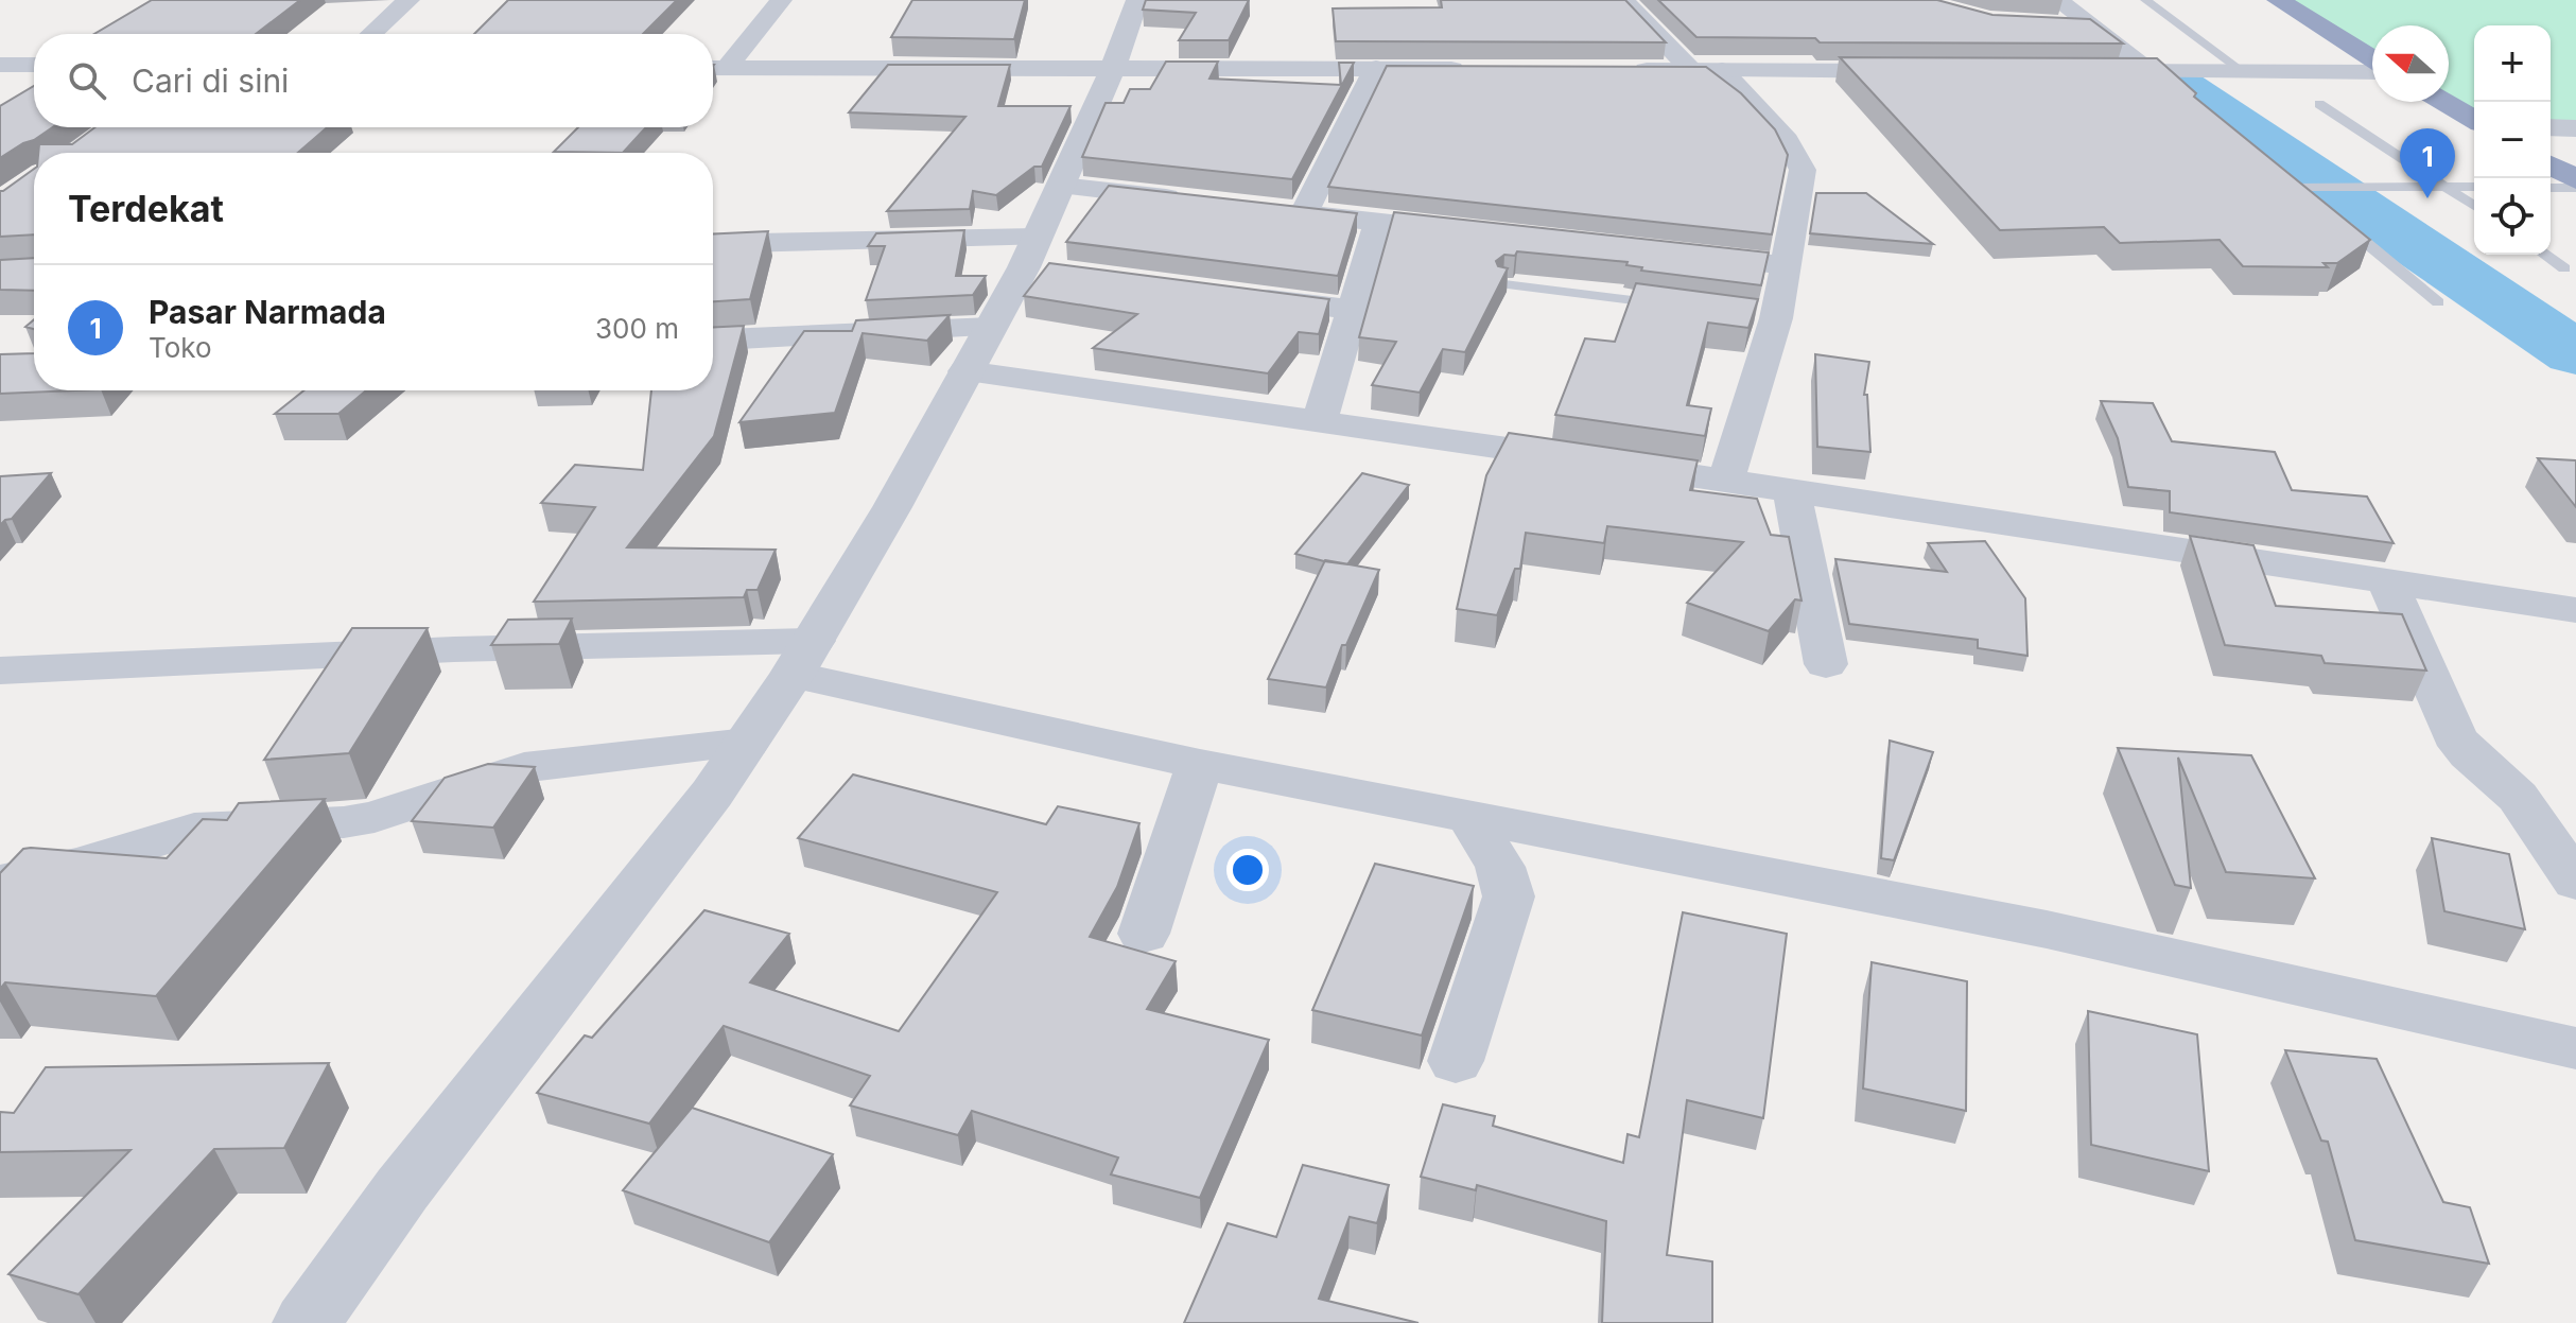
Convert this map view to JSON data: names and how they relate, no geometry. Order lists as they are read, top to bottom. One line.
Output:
{"north":"left","page":{"map_buttons":["+","−"],"search":"Cari di sini","pins":"1","heading":"Terdekat","list":[{"mark":"1","name":"Pasar Narmada","note":"Toko","value":"300 m"}]}}
